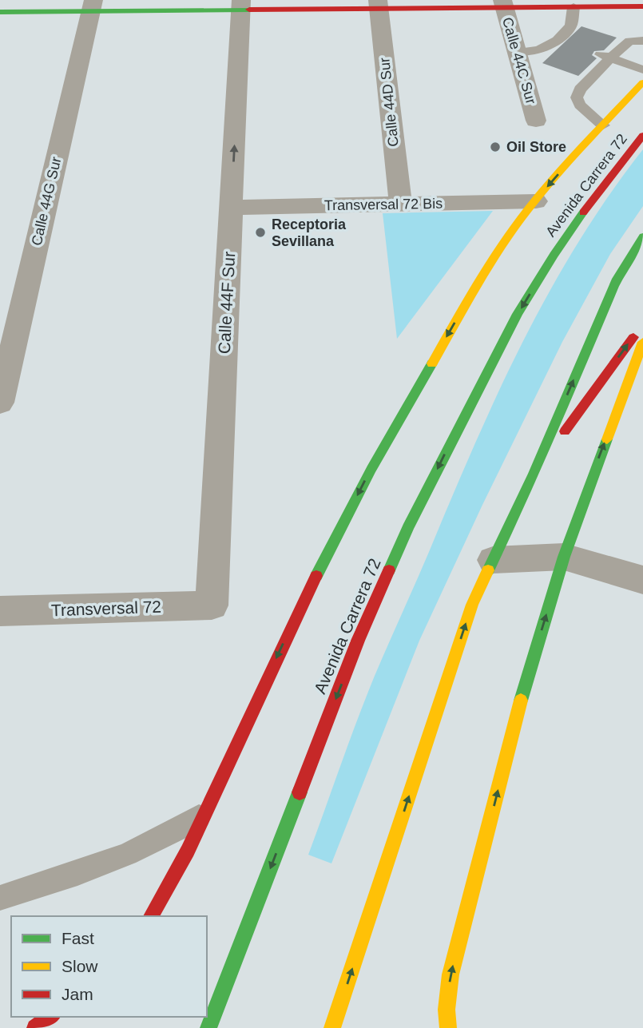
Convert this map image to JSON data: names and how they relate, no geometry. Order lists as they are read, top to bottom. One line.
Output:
{"streets":{"main road":["Avenida Carrera 72"],"street":["Calle 44C Sur","Calle 44D Sur","Calle 44G Sur","Transversal 72 Bis","Calle 44F Sur","Transversal 72"]},"crossings":[["Calle 44D Sur","Transversal 72 Bis"],["Transversal 72 Bis","Calle 44F Sur"],["Calle 44F Sur","Transversal 72"]],"places":["Oil Store","Receptoria Sevillana"],"legend":["Fast","Slow","Jam"]}
